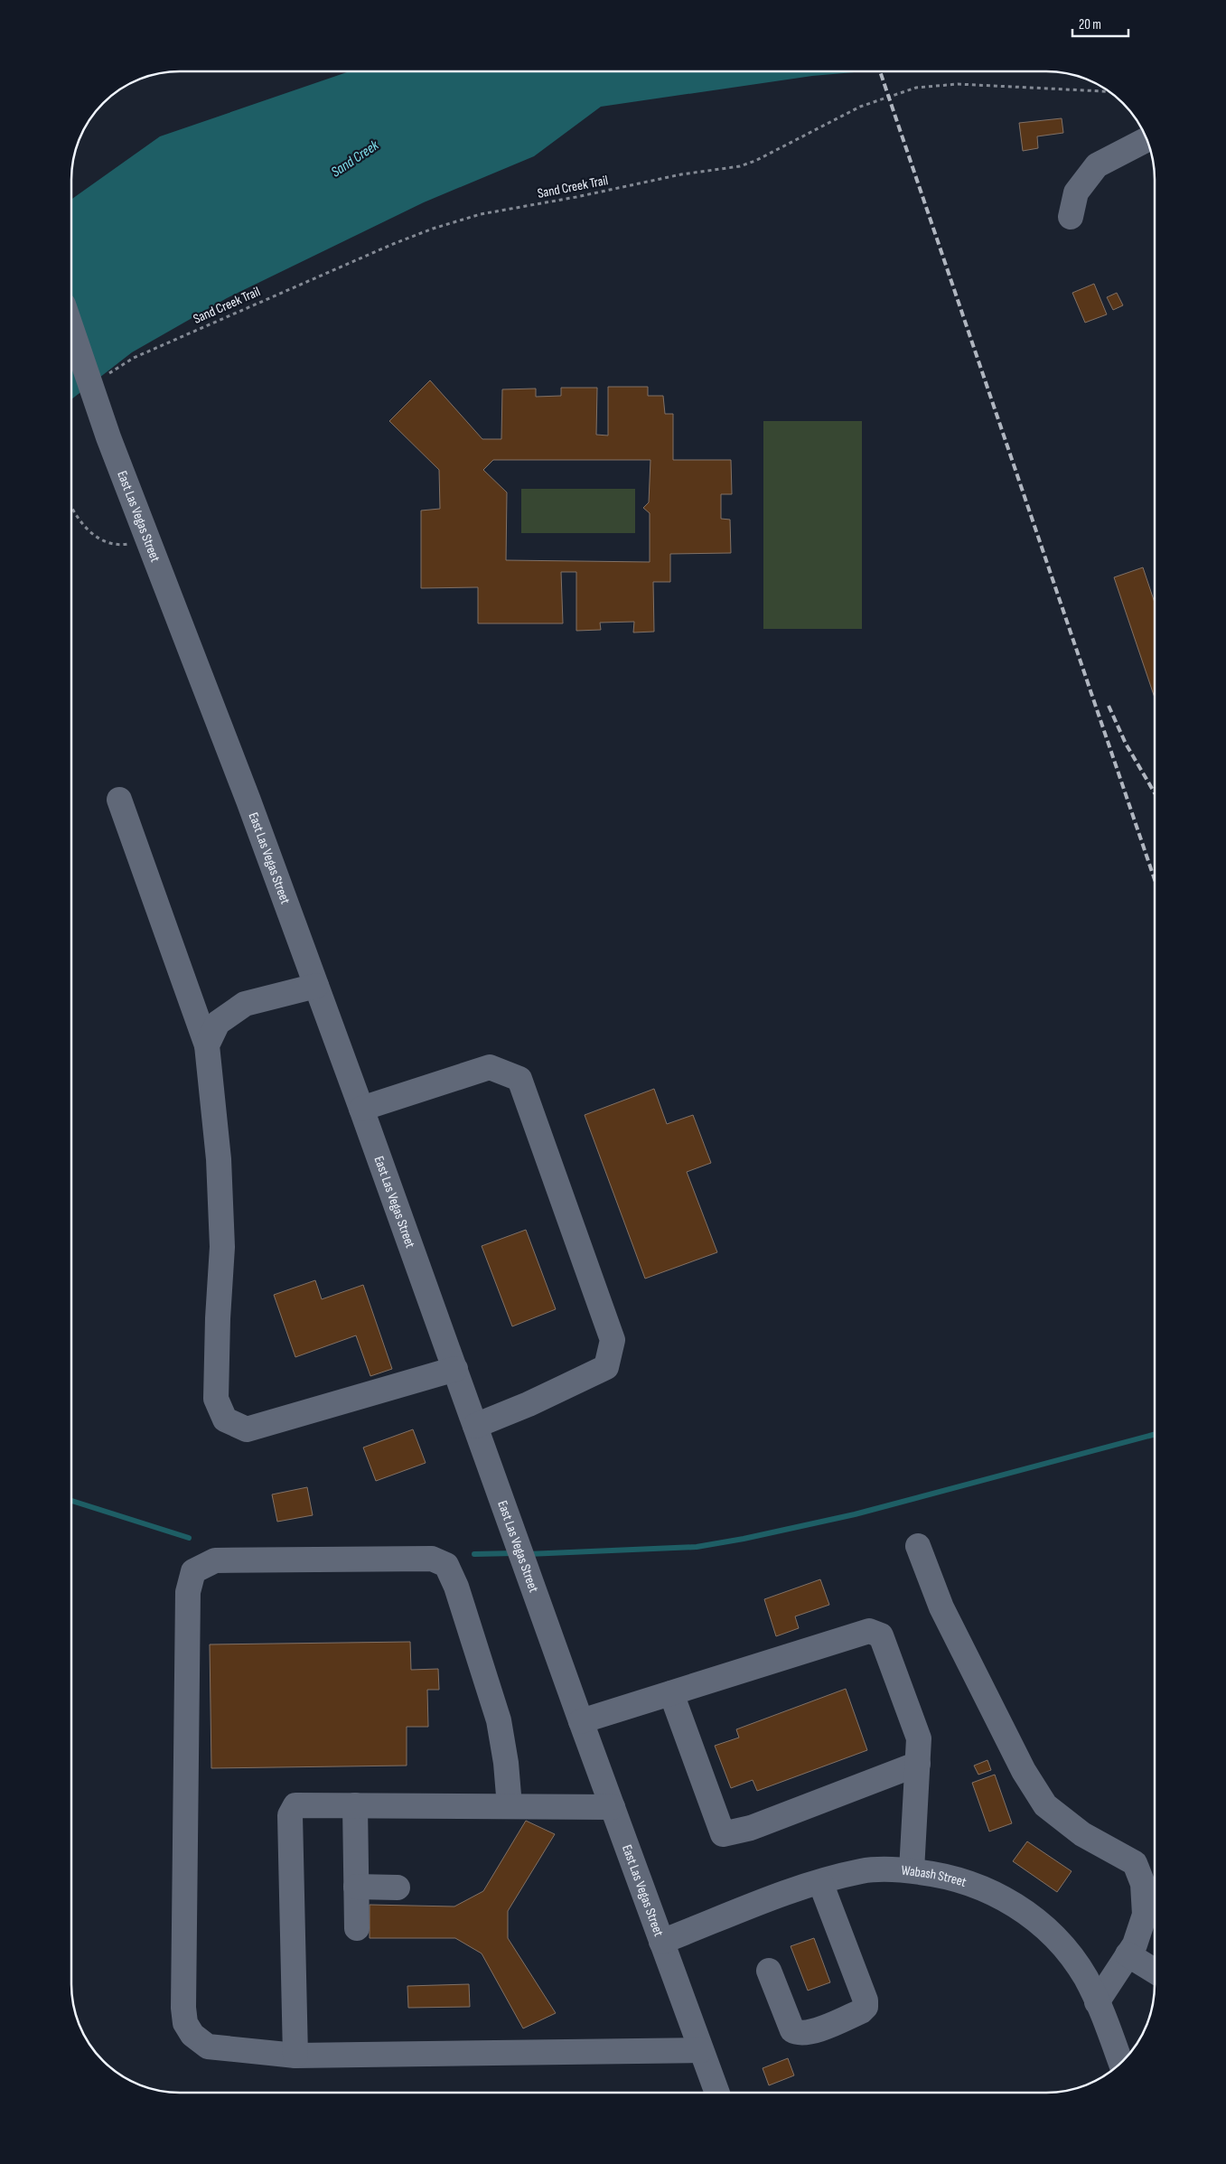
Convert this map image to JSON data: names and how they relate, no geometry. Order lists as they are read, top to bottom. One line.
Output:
{"streets":{"street":["East Las Vegas Street","Wabash Street"],"path":["Sand Creek Trail"]},"crossings":[["East Las Vegas Street","Wabash Street"]],"water":["Sand Creek"],"scale_bar":"20 m"}
